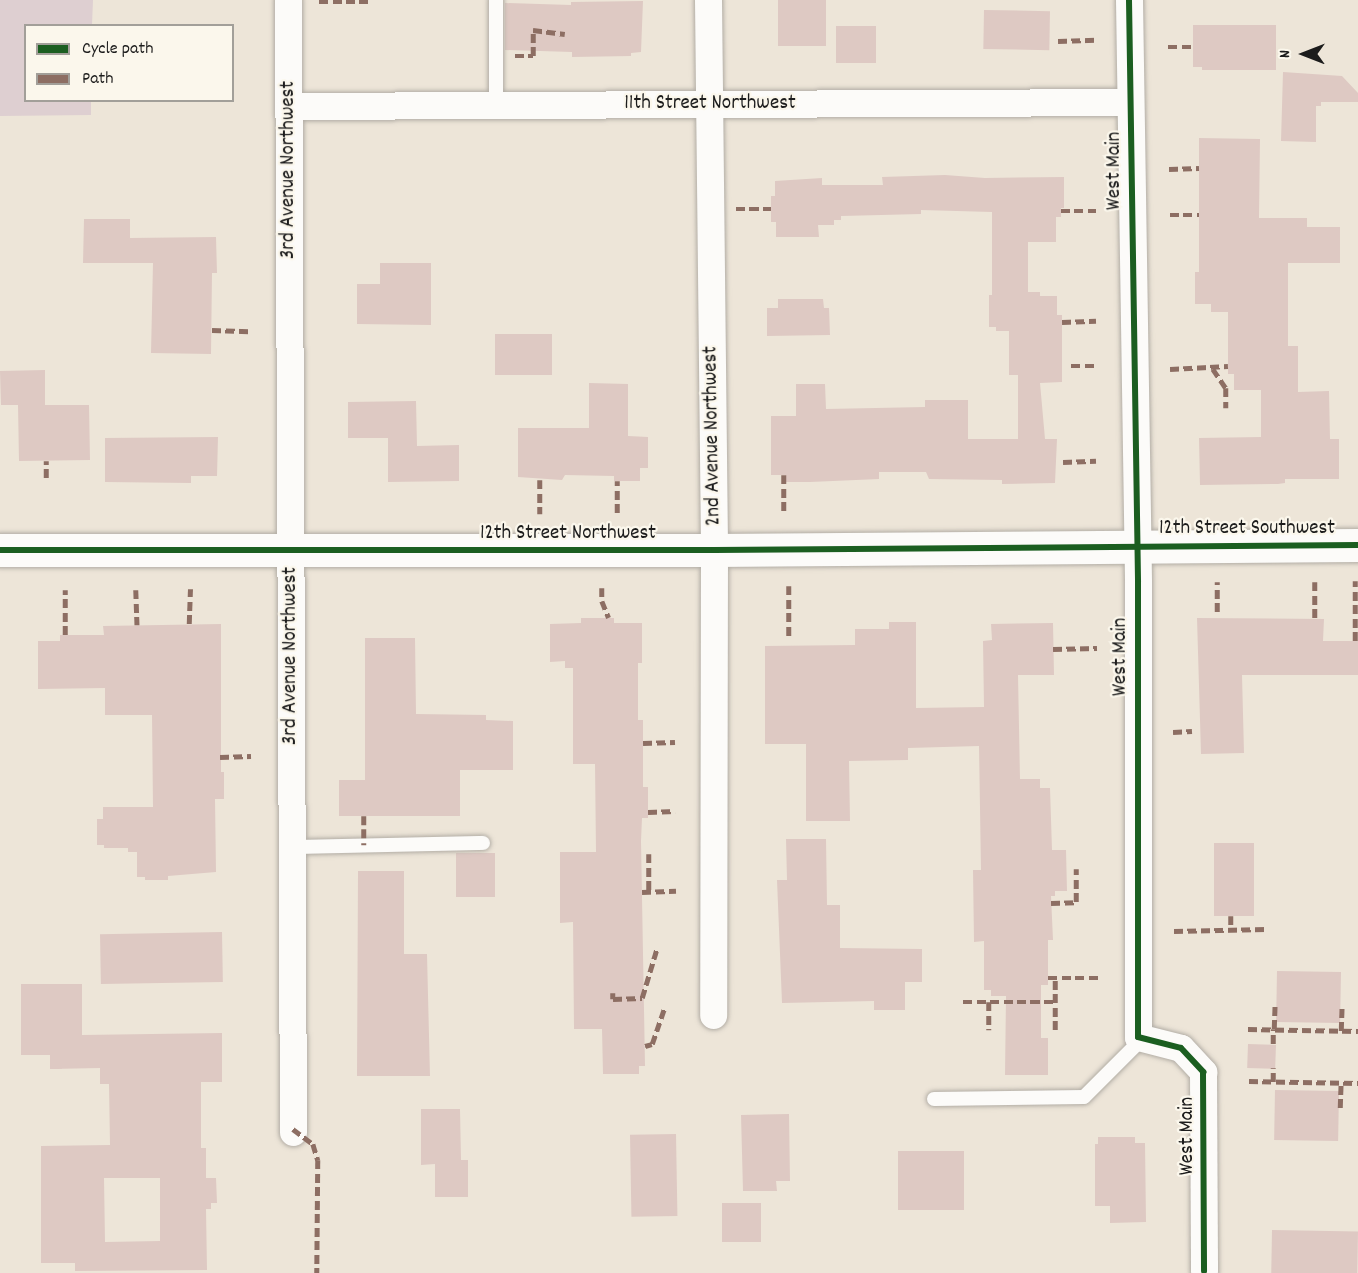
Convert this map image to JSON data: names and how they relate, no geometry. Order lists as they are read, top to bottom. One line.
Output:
{"streets":{"street":["11th Street Northwest","3rd Avenue Northwest","West Main","2nd Avenue Northwest","12th Street Southwest","12th Street Northwest"]},"crossings":[["11th Street Northwest","3rd Avenue Northwest"],["11th Street Northwest","West Main"],["11th Street Northwest","2nd Avenue Northwest"],["3rd Avenue Northwest","12th Street Northwest"],["West Main","12th Street Southwest"],["West Main","12th Street Northwest"],["2nd Avenue Northwest","12th Street Northwest"],["12th Street Southwest","12th Street Northwest"]],"legend":["Cycle path","Path"],"north":"left"}
